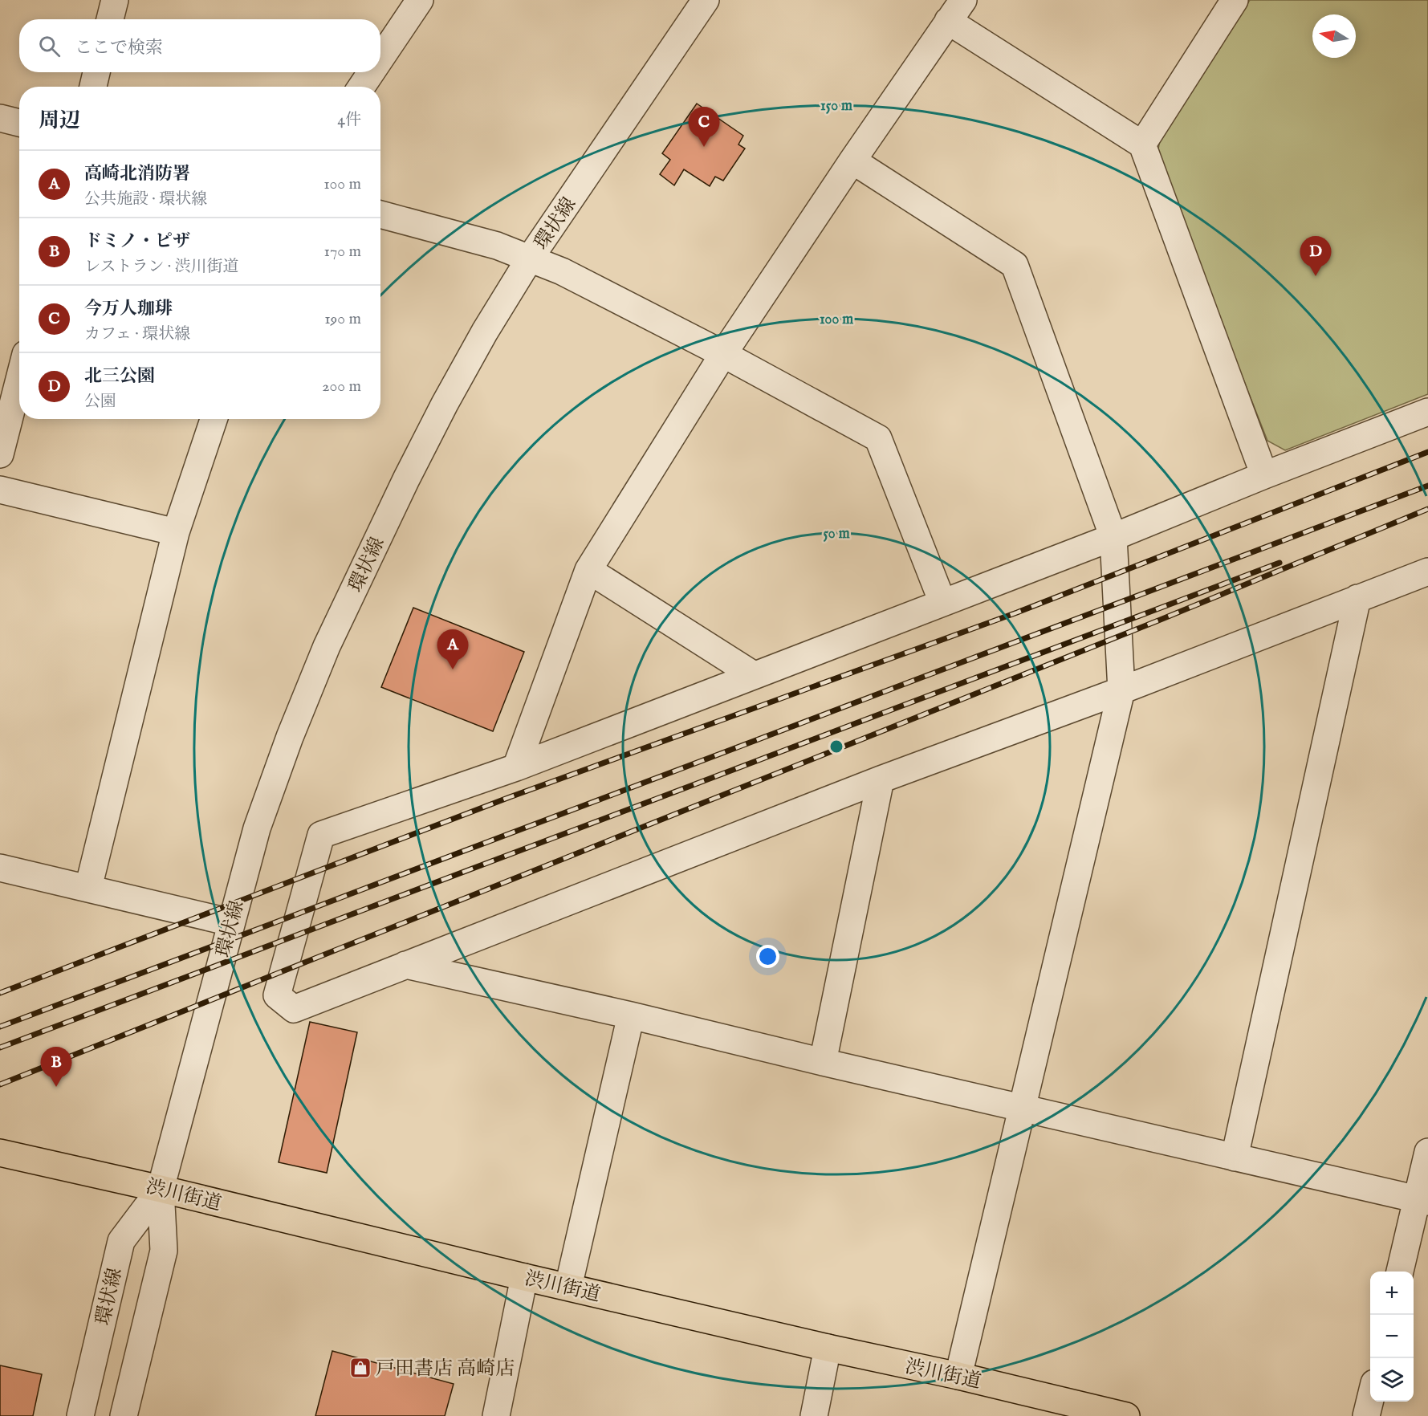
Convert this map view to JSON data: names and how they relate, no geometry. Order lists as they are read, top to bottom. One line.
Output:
{"streets":{"main road":["渋川街道"],"street":["環状線"]},"crossings":[["環状線","渋川街道"]],"places":{"shop":["戸田書店 高崎店"]},"north":"left","page":{"search":"ここで検索","heading":["周辺","4件"],"pins":["C","D","A","B"],"list":[{"mark":"A","name":"高崎北消防署","note":"公共施設 · 環状線","value":"100 m"},{"mark":"B","name":"ドミノ・ピザ","note":"レストラン · 渋川街道","value":"170 m"},{"mark":"C","name":"今万人珈琲","note":"カフェ · 環状線","value":"190 m"},{"mark":"D","name":"北三公園","note":"公園","value":"200 m"}],"map_buttons":["+","−"]},"rings":["150 m","100 m","50 m"]}
